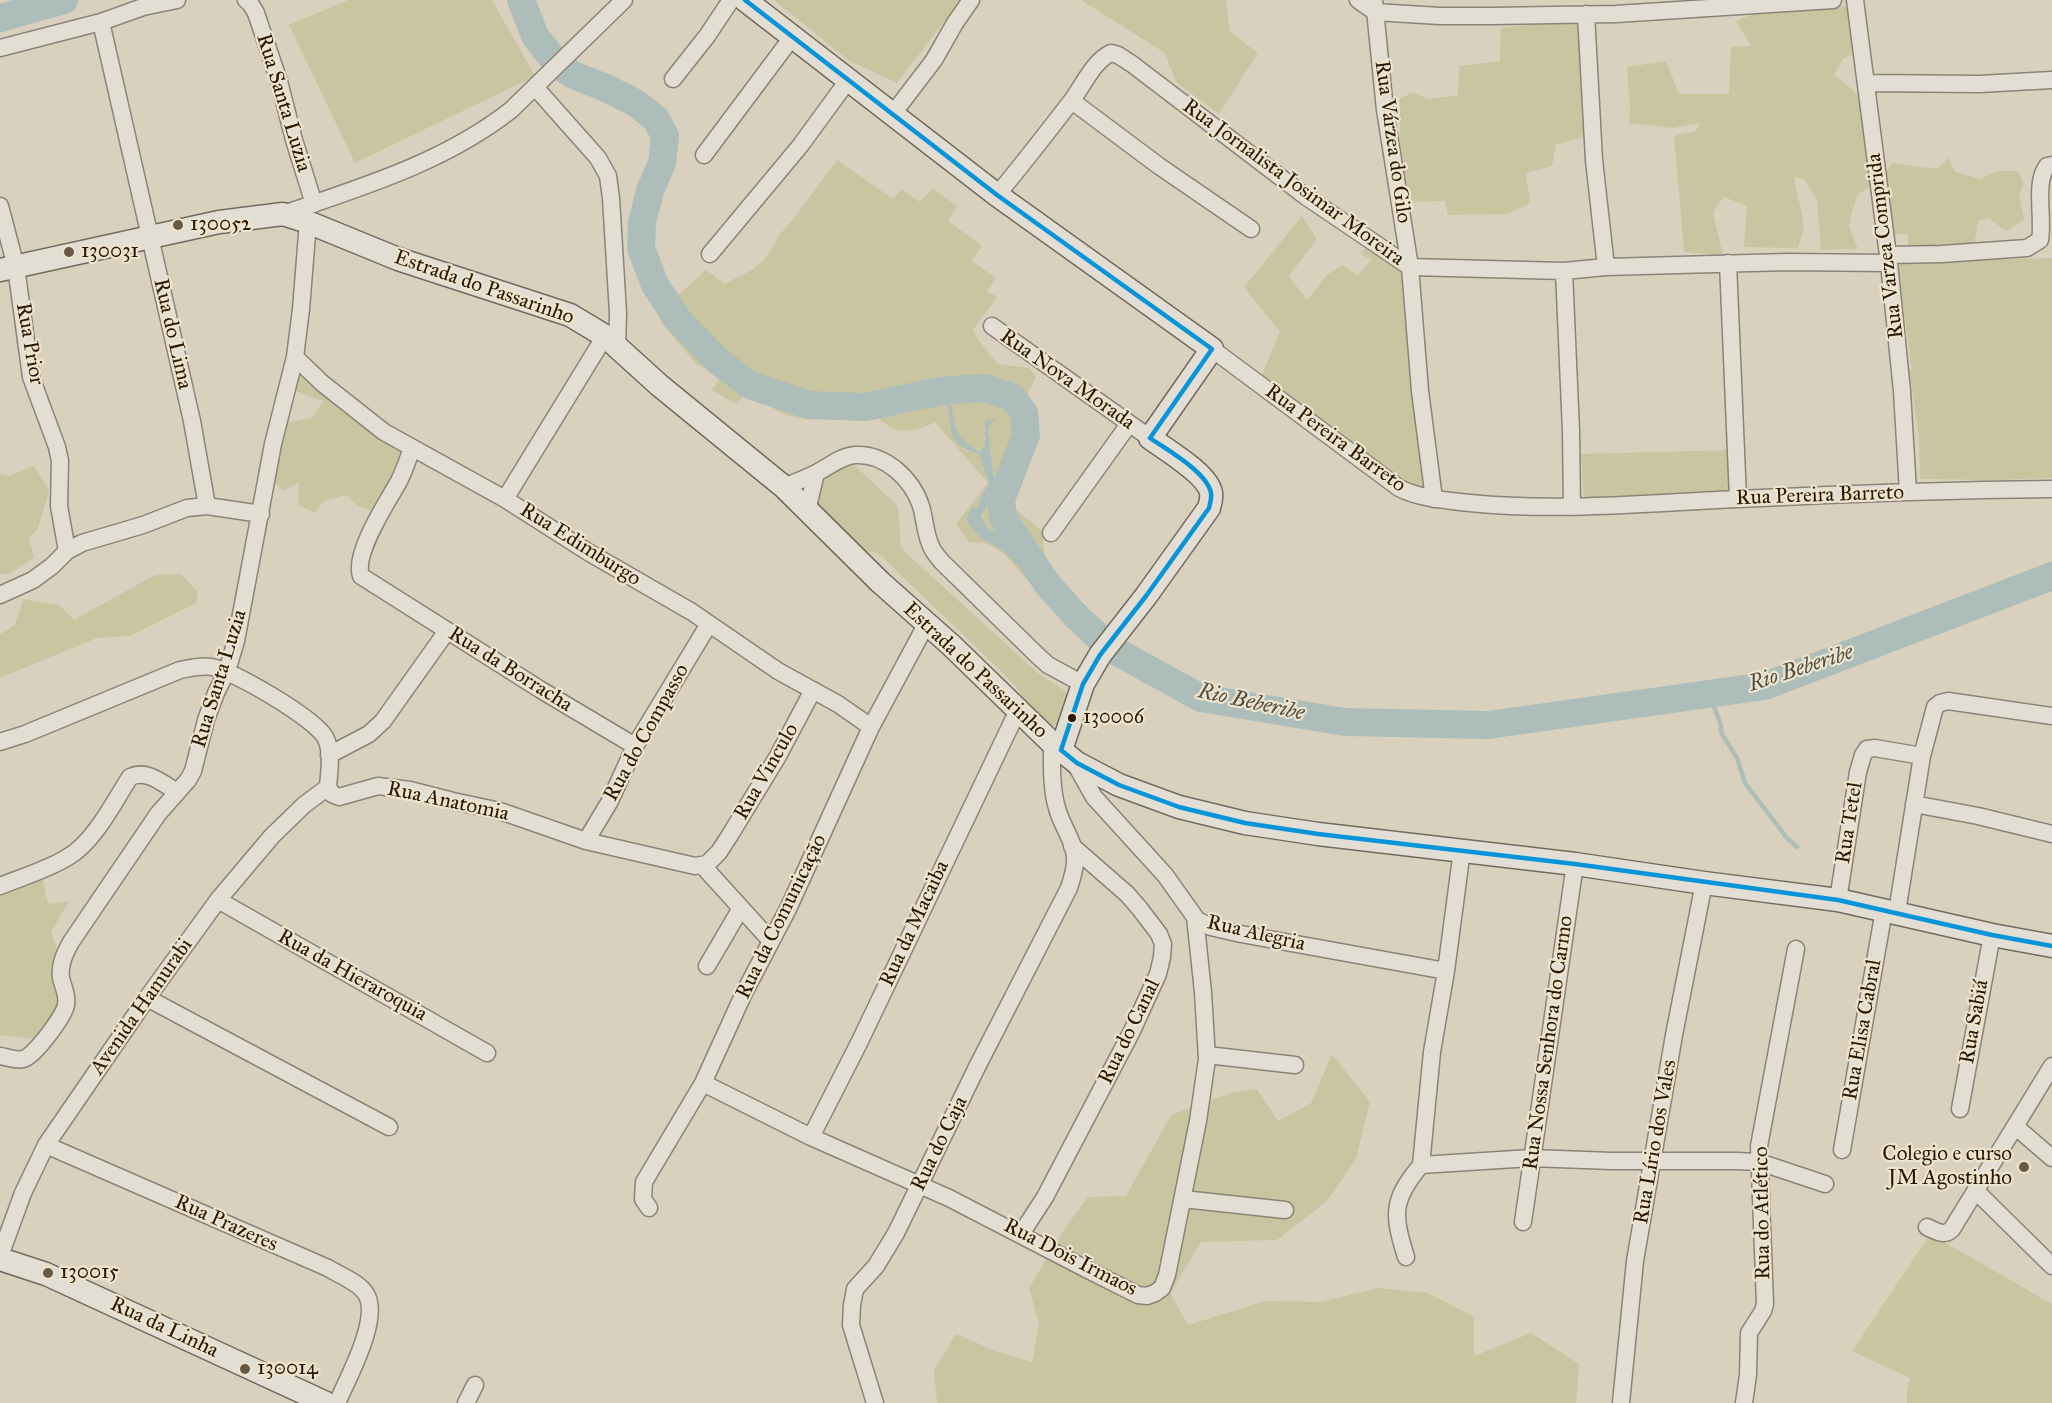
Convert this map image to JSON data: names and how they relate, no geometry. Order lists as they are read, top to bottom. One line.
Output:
{"streets":{"street":["Rua Santa Luzia","Rua Várzea do Gilo","Rua Jornalista Josimar Moreira","Rua Varzea Comprida","Estrada do Passarinho","Rua do Lima","Rua Prior","Rua Nova Morada","Rua Pereira Barreto","Rua Edimburgo","Rua da Borracha","Rua do Compasso","Rua Vinculo","Rua Anatomia","Rua Tetel","Rua da Comunicação","Rua da Macaiba","Rua Alegria","Rua da Hieraroquia","Avenida Hamurabi","Rua Sabiá","Rua Elisa Cabral","Rua do Canal","Rua Nossa Senhora do Carmo","Rua Lírio dos Vales","Rua do Caja","Rua do Atlético","Rua Prazeres","Rua Dois Irmaos","Rua da Linha"]},"crossings":[["Rua Santa Luzia","Estrada do Passarinho"],["Rua Santa Luzia","Rua Edimburgo"],["Rua Várzea do Gilo","Rua Jornalista Josimar Moreira"],["Rua Várzea do Gilo","Rua Pereira Barreto"],["Rua Jornalista Josimar Moreira","Rua Varzea Comprida"],["Rua Jornalista Josimar Moreira","Rua Pereira Barreto"],["Rua Varzea Comprida","Rua Pereira Barreto"],["Estrada do Passarinho","Rua do Lima"],["Estrada do Passarinho","Rua Prior"],["Estrada do Passarinho","Rua Tetel"],["Estrada do Passarinho","Rua da Comunicação"],["Estrada do Passarinho","Rua da Macaiba"],["Estrada do Passarinho","Rua Alegria"],["Estrada do Passarinho","Rua Sabiá"],["Estrada do Passarinho","Rua Elisa Cabral"],["Estrada do Passarinho","Rua Nossa Senhora do Carmo"],["Estrada do Passarinho","Rua Lírio dos Vales"],["Rua Edimburgo","Rua da Borracha"],["Rua Edimburgo","Rua do Compasso"],["Rua Edimburgo","Rua Vinculo"],["Rua Edimburgo","Rua da Comunicação"],["Rua da Borracha","Rua do Compasso"],["Rua do Compasso","Rua Anatomia"],["Rua Vinculo","Rua Anatomia"],["Rua Anatomia","Avenida Hamurabi"],["Rua Tetel","Rua Elisa Cabral"],["Rua da Comunicação","Rua Dois Irmaos"],["Rua da Macaiba","Rua Dois Irmaos"],["Rua Alegria","Rua Dois Irmaos"],["Rua da Hieraroquia","Avenida Hamurabi"],["Avenida Hamurabi","Rua Prazeres"],["Avenida Hamurabi","Rua da Linha"],["Rua do Canal","Rua do Caja"],["Rua do Canal","Rua Dois Irmaos"],["Rua do Caja","Rua Dois Irmaos"]],"water":["Rio Beberibe"],"places":["130052","130031","130006","Colegio e curso JM Agostinho","130015","130014"]}
